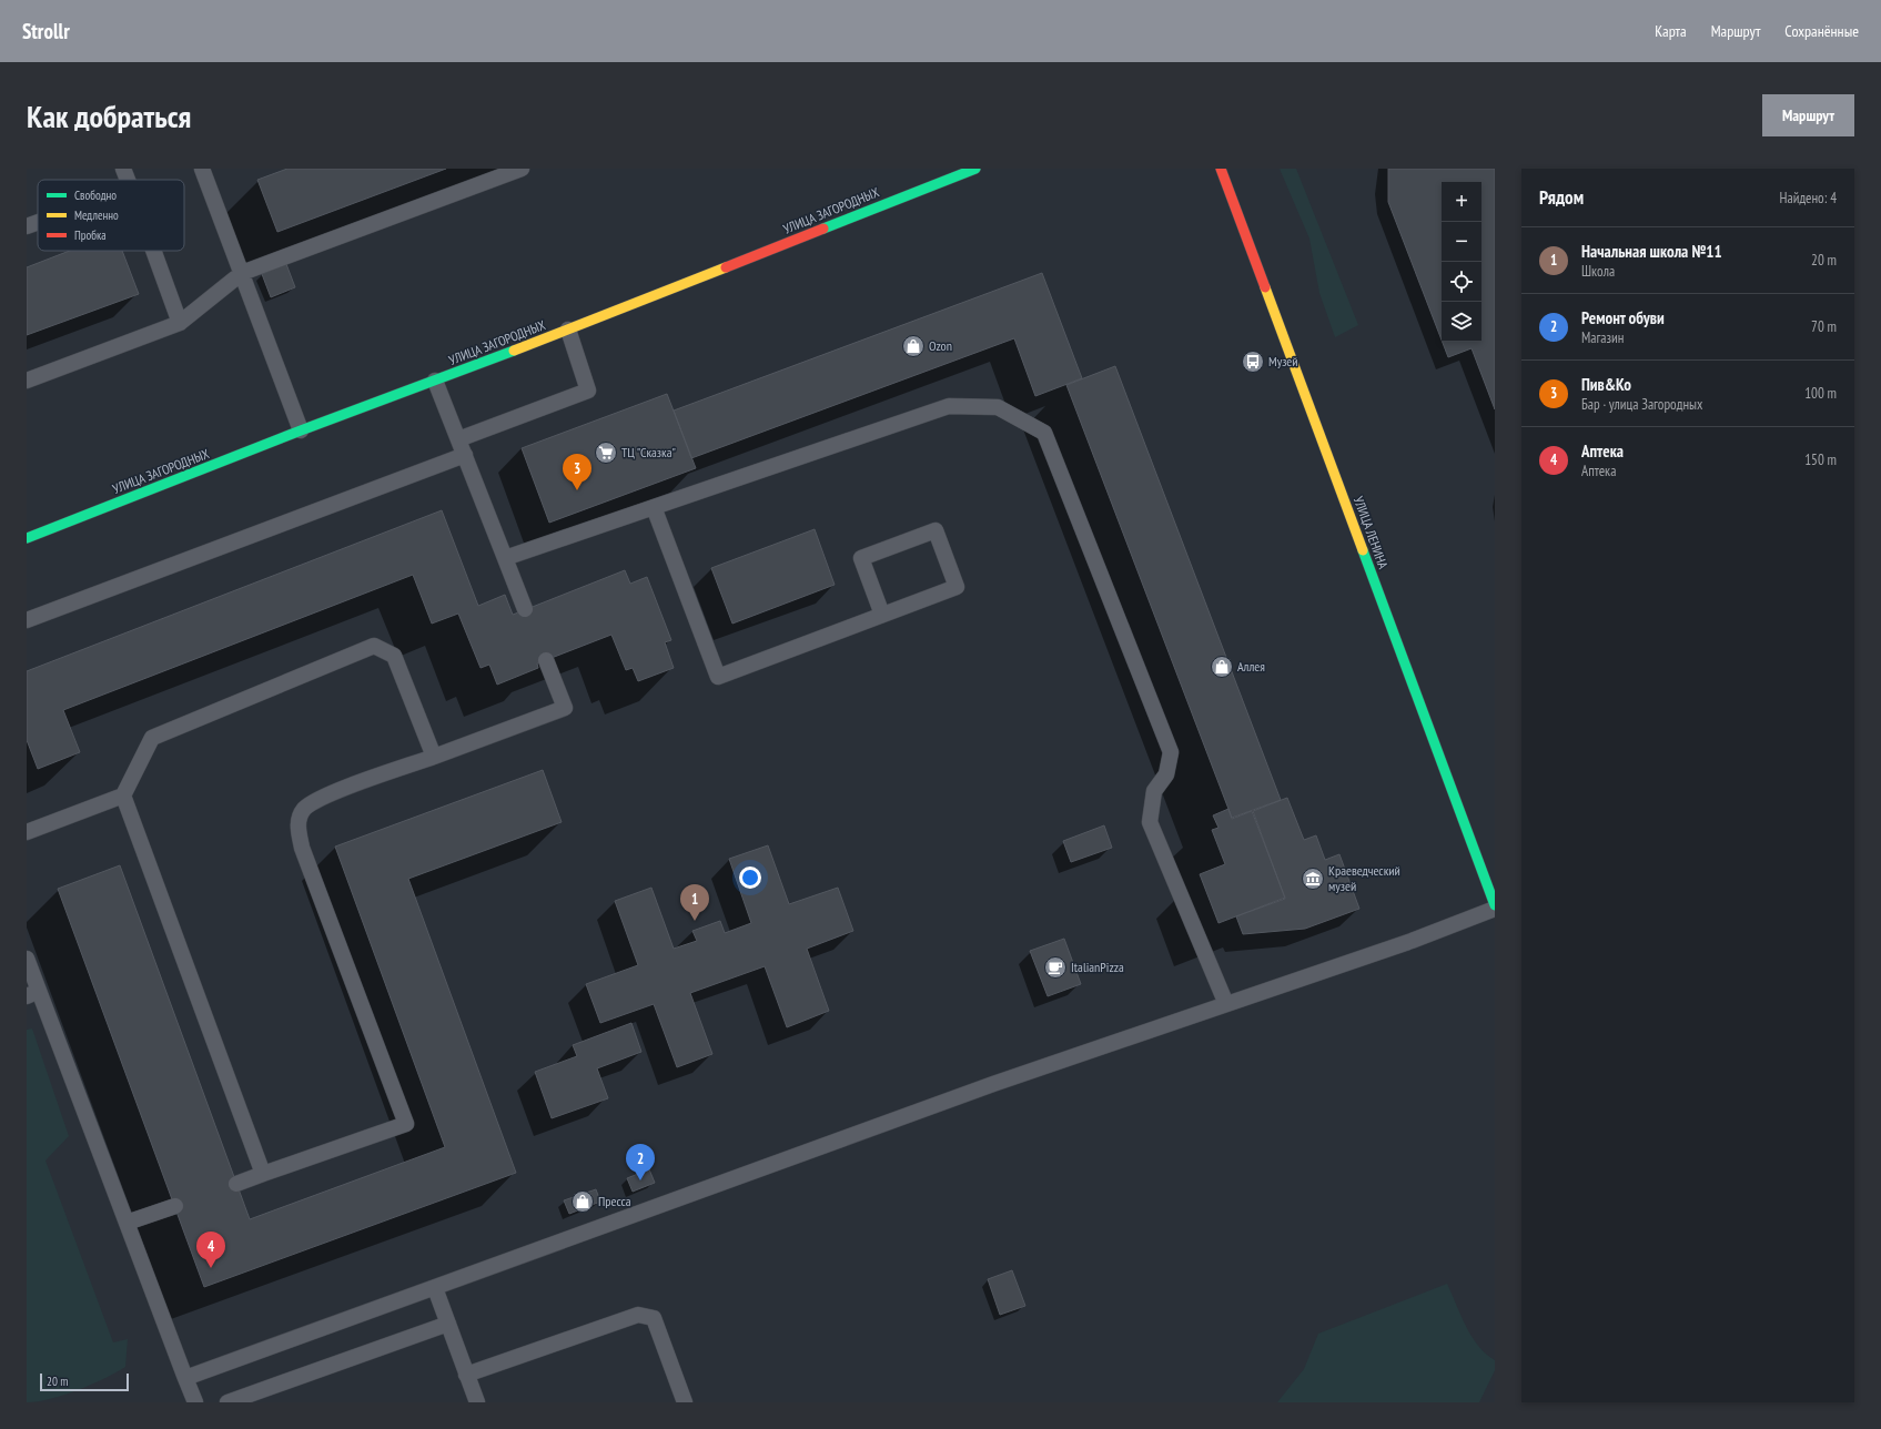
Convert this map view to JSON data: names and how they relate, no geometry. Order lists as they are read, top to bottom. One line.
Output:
{"streets":{"main road":["УЛИЦА ЗАГОРОДНЫХ","УЛИЦА ЛЕНИНА"]},"places":{"shop":["Ozon","Аллея","Пресса"],"bus stop":["Музей"],"supermarket":["ТЦ \"Сказка\""],"museum":["Краеведческий музей"],"cafe":["ItalianPizza"]},"legend":["Свободно","Медленно","Пробка"],"scale_bar":"20 m","page":{"header":"Strollr","nav":["Карта","Маршрут","Сохранённые"],"buttons":"Маршрут","title":"Как добраться","heading":["Рядом","Найдено: 4"],"map_buttons":["+","−"],"list":[{"mark":"1","name":"Начальная школа №11","note":"Школа","value":"20 m"},{"mark":"2","name":"Ремонт обуви","note":"Магазин","value":"70 m"},{"mark":"3","name":"Пив&Ко","note":"Бар · улица Загородных","value":"100 m"},{"mark":"4","name":"Аптека","note":"Аптека","value":"150 m"}],"pins":["3","1","2","4"],"scale":"20 m"}}
